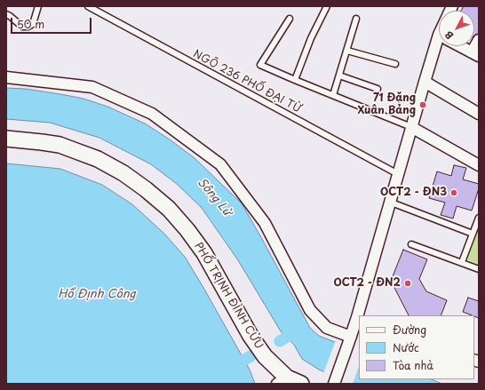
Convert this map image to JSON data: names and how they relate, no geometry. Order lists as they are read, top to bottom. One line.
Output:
{"streets":{"main road":["PHỐ TRỊNH ĐÌNH CỬU"],"lane":["NGÕ 236 PHỐ ĐẠI TỪ"]},"water":["Sông Lừ","Hồ Định Công"],"places":["71 Đặng Xuân Bảng","OCT2 - ĐN3","OCT2 - ĐN2"],"legend":["Đường","Nước","Tòa nhà"],"scale_bar":"50 m","north":"bottom left"}
